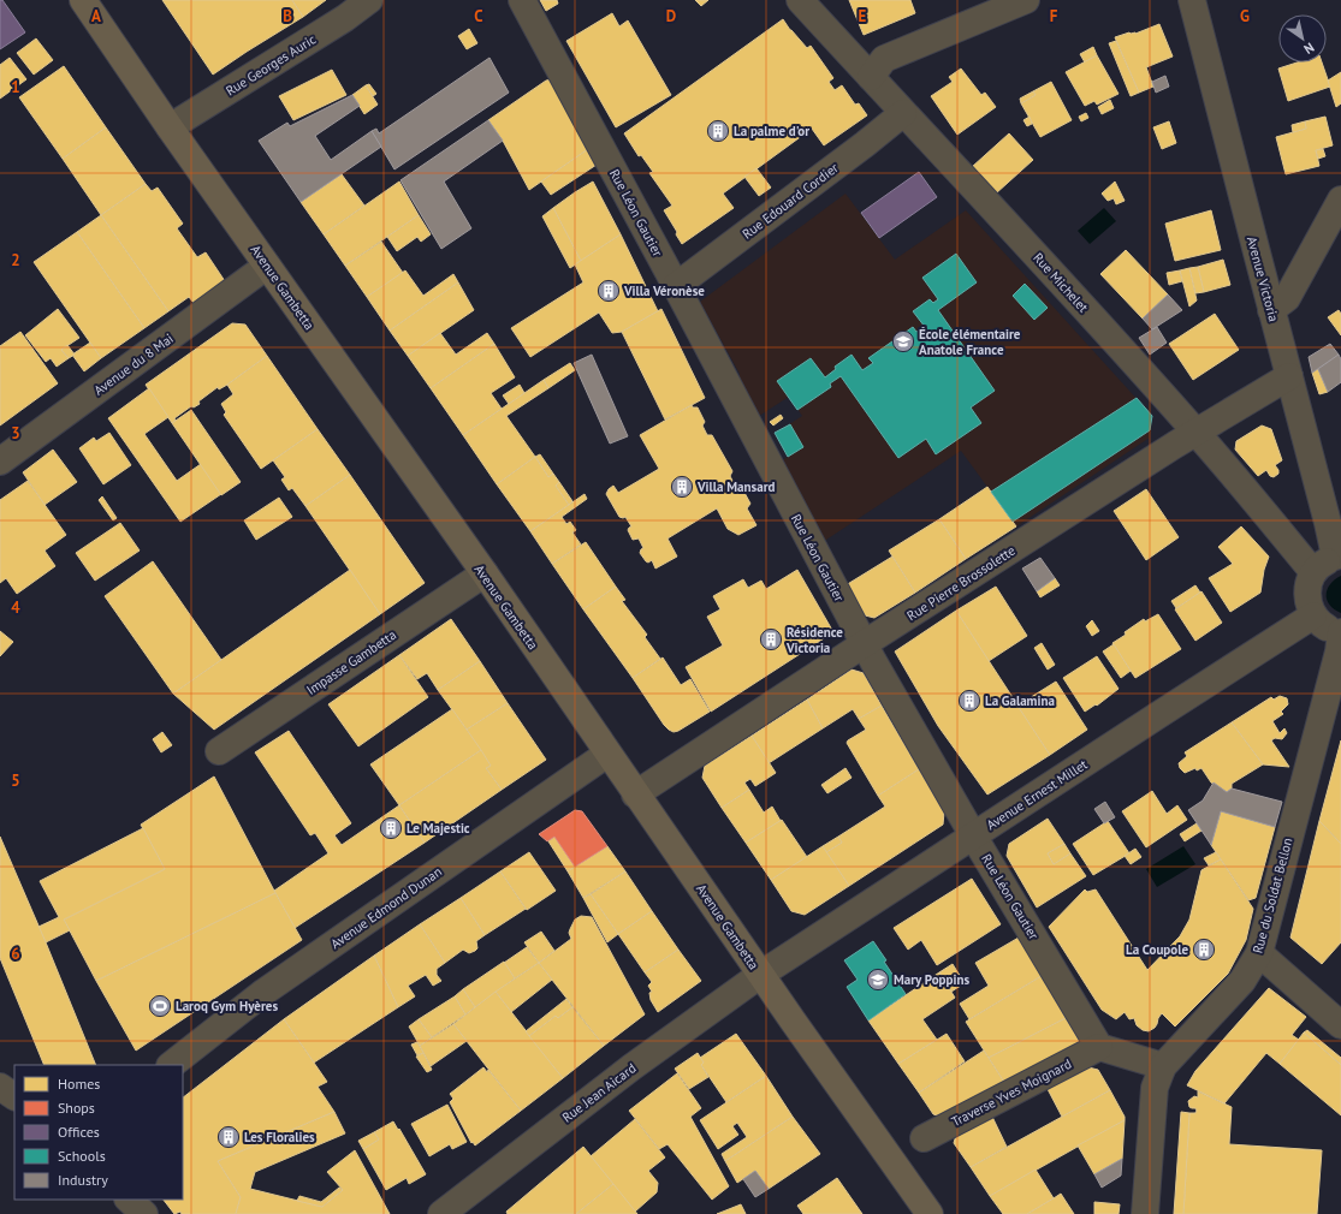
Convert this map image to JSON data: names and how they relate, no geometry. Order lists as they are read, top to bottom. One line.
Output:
{"streets":{"main road":["Avenue Gambetta"],"street":["Rue Georges Auric","Rue Edouard Cordier","Rue Léon Gautier","Avenue Victoria","Rue Michelet","Avenue du 8 Mai","Rue Pierre Brossolette","Impasse Gambetta","Avenue Ernest Millet","Rue du Soldat Bellon","Avenue Edmond Dunan","Rue Jean Aicard","Traverse Yves Moignard"]},"crossings":[["Rue Georges Auric","Avenue Gambetta"],["Rue Edouard Cordier","Rue Léon Gautier"],["Rue Edouard Cordier","Rue Michelet"],["Rue Léon Gautier","Rue Pierre Brossolette"],["Rue Léon Gautier","Avenue Ernest Millet"],["Rue Léon Gautier","Traverse Yves Moignard"],["Avenue Victoria","Rue Pierre Brossolette"],["Rue Michelet","Rue Pierre Brossolette"],["Avenue Gambetta","Avenue du 8 Mai"],["Avenue Gambetta","Rue Pierre Brossolette"],["Avenue Gambetta","Impasse Gambetta"],["Avenue Gambetta","Avenue Ernest Millet"],["Avenue Gambetta","Avenue Edmond Dunan"],["Avenue Gambetta","Rue Jean Aicard"],["Avenue Ernest Millet","Rue Jean Aicard"]],"places":{"building":["La palme d'or","Villa Véronèse","Villa Mansard","Résidence Victoria","La Galamina","Le Majestic","La Coupole","Les Floralies"],"school or university":["École élémentaire Anatole France","Mary Poppins"],"sports":["Laroq Gym Hyères"]},"legend":["Homes","Shops","Offices","Schools","Industry"],"north":"bottom right","grid":{"columns":["A","B","C","D","E","F","G"],"rows":["1","2","3","4","5","6"]}}
